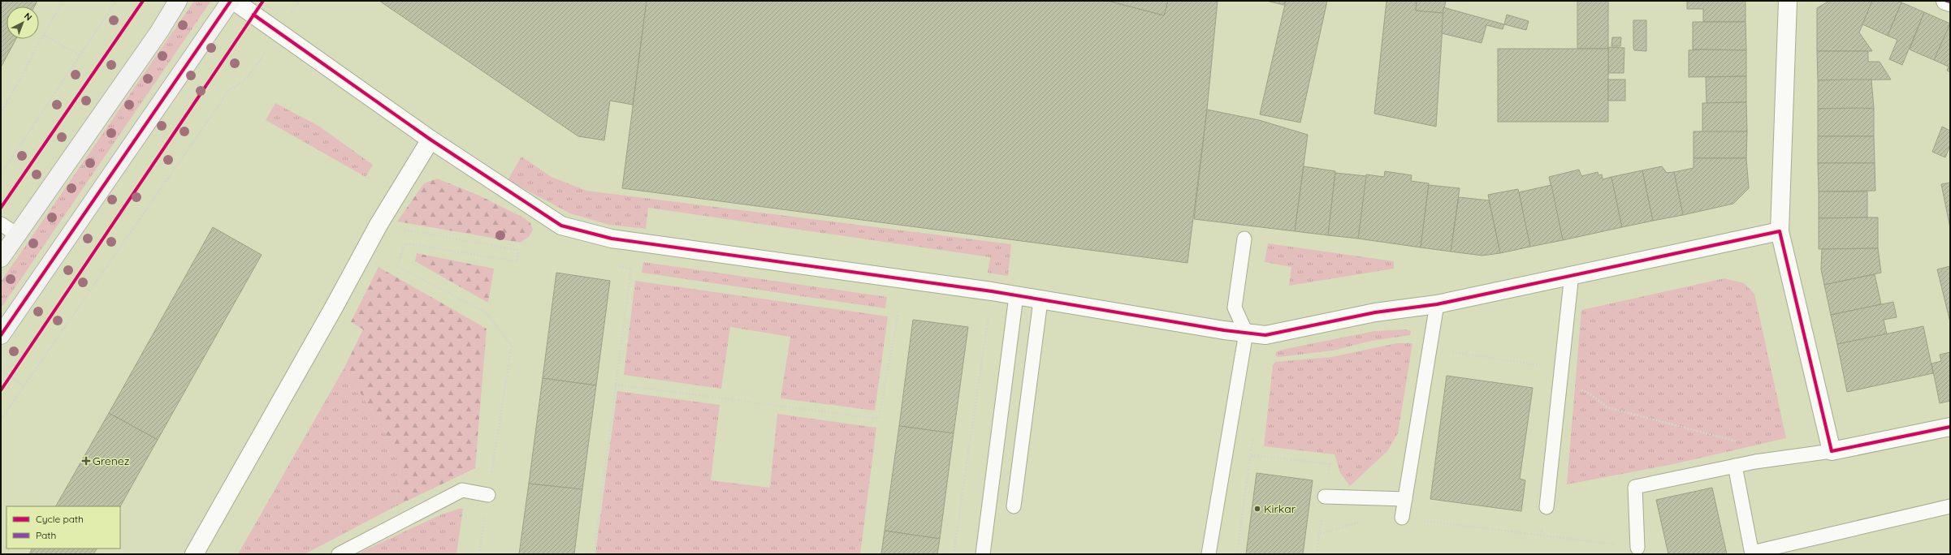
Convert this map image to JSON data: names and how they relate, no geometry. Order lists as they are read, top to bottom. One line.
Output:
{"places":{"health":["Grenez"],"other":["Kirkar"]},"legend":["Cycle path","Path"],"north":"top right"}
